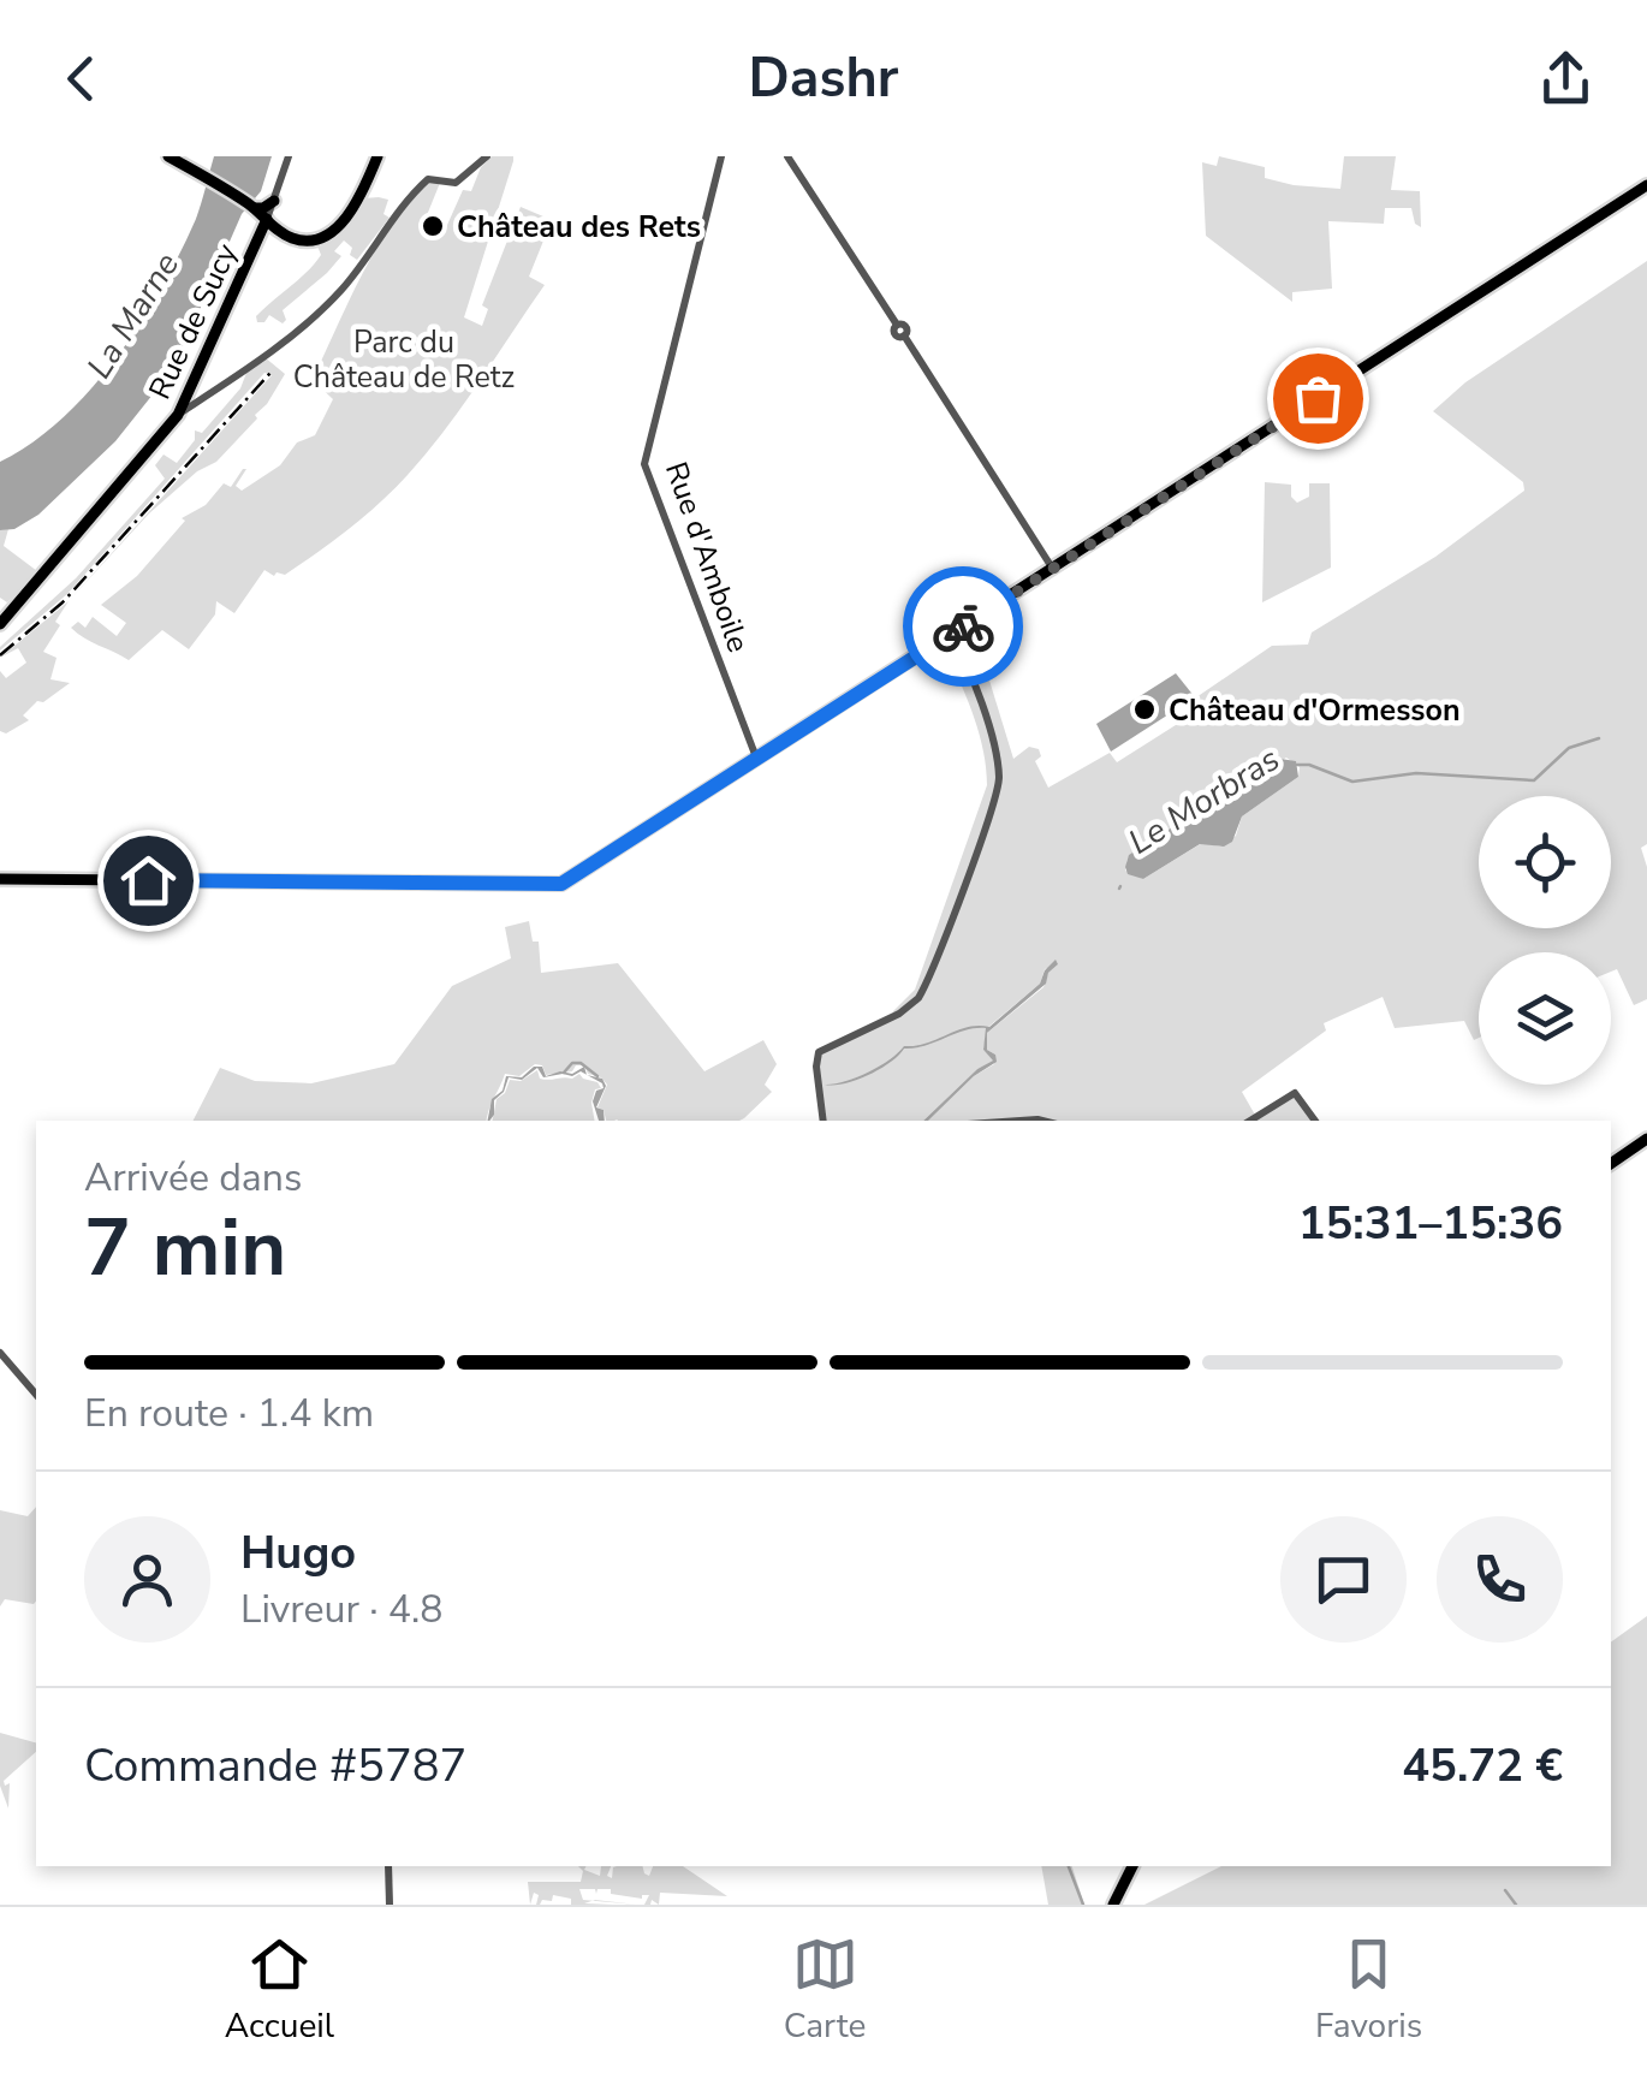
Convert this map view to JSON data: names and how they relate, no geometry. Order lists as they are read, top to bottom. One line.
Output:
{"streets":{"main road":["Rue de Sucy"],"street":["Rue d'Amboile"]},"water":["La Marne","Le Morbras"],"parks":["Parc du Château de Retz"],"places":["Château des Rets","Château d'Ormesson"],"page":{"header":"Dashr","heading":["7 min","Arrivée dans","15:31–15:36"],"panel":["Hugo","Livreur · 4.8","Commande #5787","45.72 €"],"bar":"En route · 1.4 km","tabs":["Accueil","Carte","Favoris"]}}
